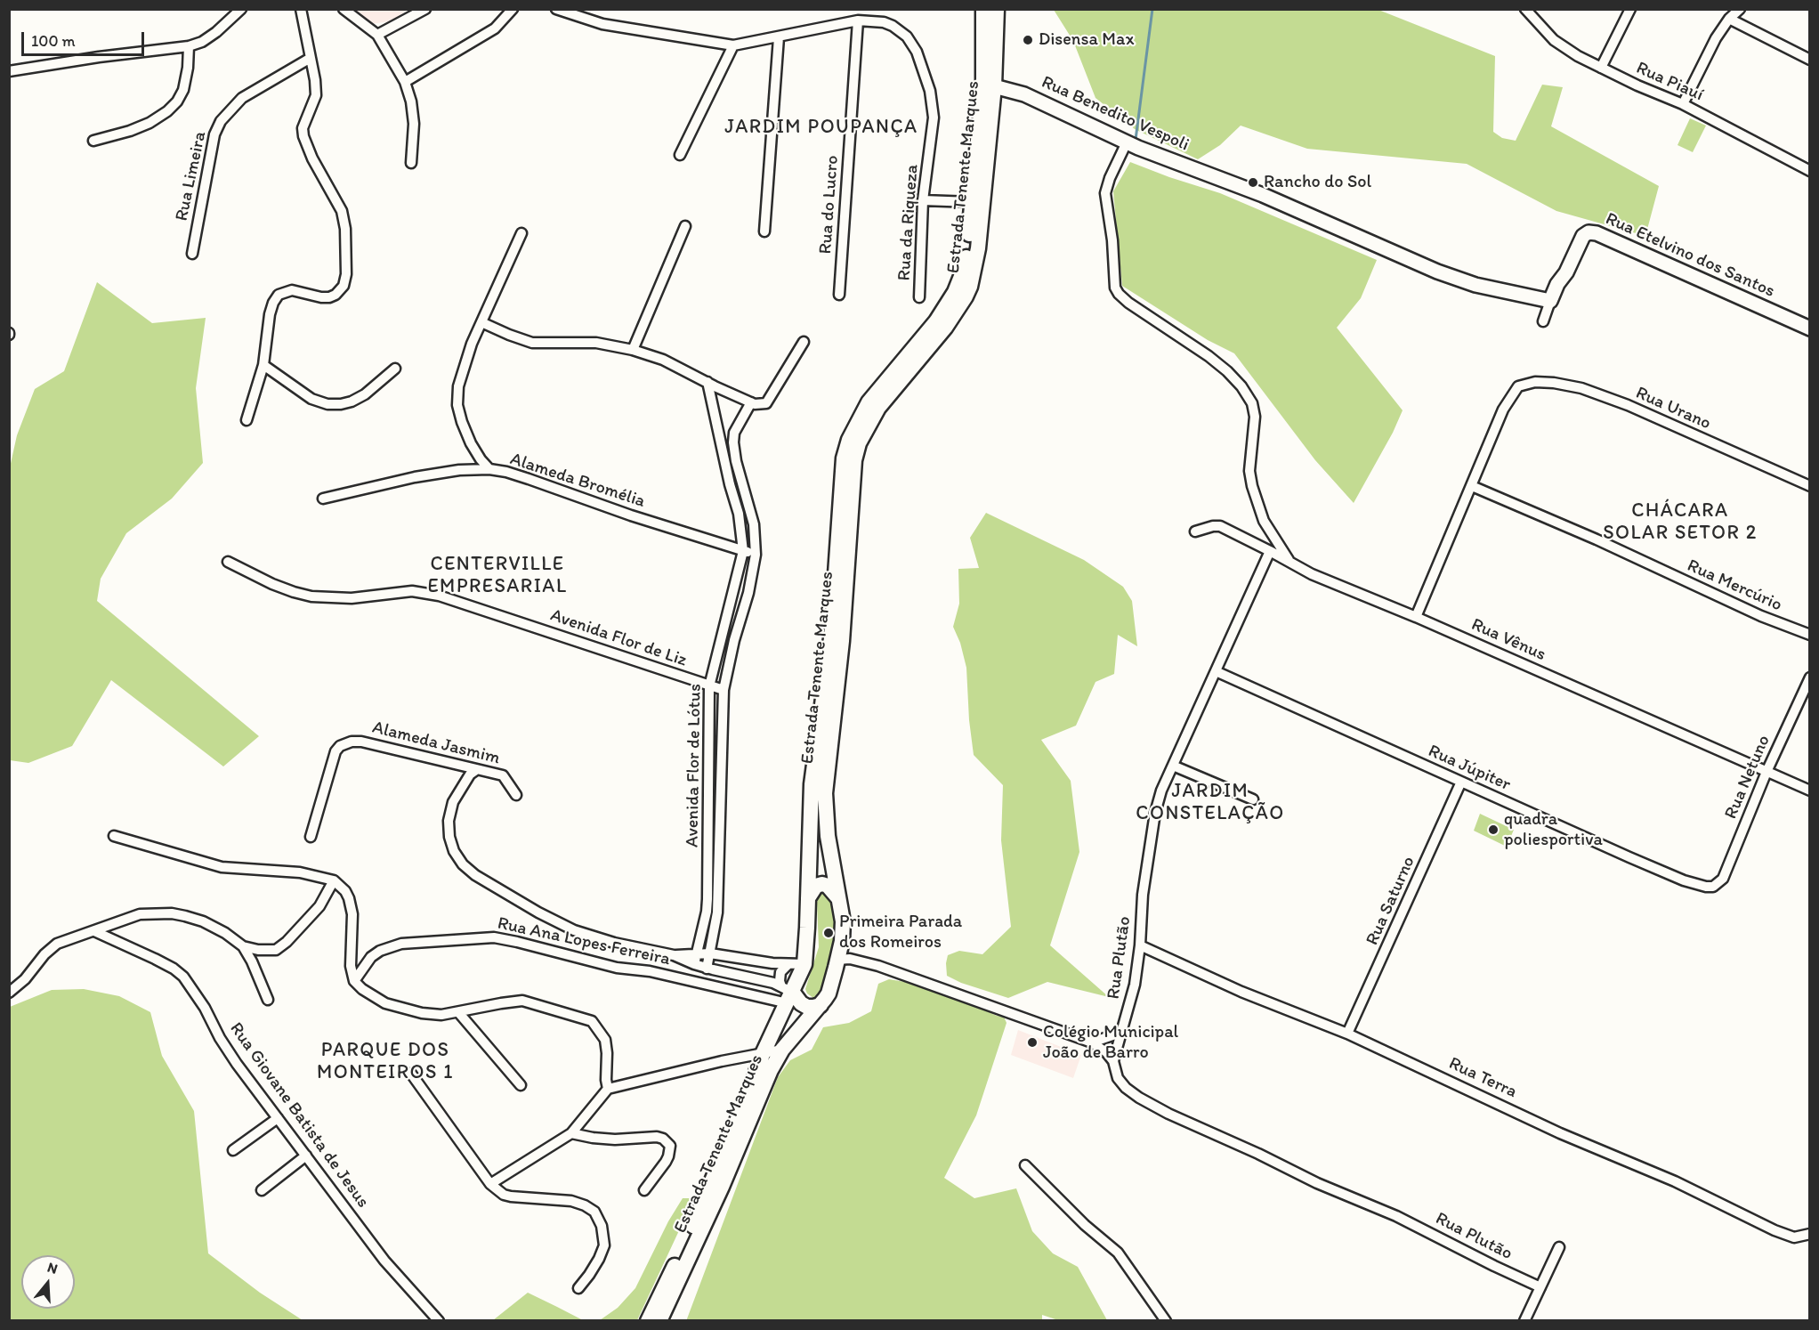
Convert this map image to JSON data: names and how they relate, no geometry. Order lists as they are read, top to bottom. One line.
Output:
{"streets":{"main road":["Estrada Tenente Marques"],"street":["Rua Piauí","Rua Benedito Vespoli","Rua Limeira","Rua do Lucro","Rua da Riqueza","Rua Etelvino dos Santos","Rua Urano","Alameda Bromélia","Rua Mercúrio","Avenida Flor de Liz","Rua Vênus","Alameda Jasmim","Avenida Flor de Lótus","Rua Júpiter","Rua Netuno","Rua Saturno","Rua Ana Lopes Ferreira","Rua Plutão","Rua Terra","Rua Giovane Batista de Jesus"]},"crossings":[["Rua Benedito Vespoli","Estrada Tenente Marques"],["Rua Benedito Vespoli","Rua Etelvino dos Santos"],["Estrada Tenente Marques","Rua Ana Lopes Ferreira"],["Rua do Lucro","Rua da Riqueza"],["Rua Urano","Rua Mercúrio"],["Alameda Bromélia","Avenida Flor de Lótus"],["Avenida Flor de Liz","Avenida Flor de Lótus"],["Rua Vênus","Rua Netuno"],["Rua Vênus","Rua Plutão"],["Rua Júpiter","Rua Netuno"],["Rua Júpiter","Rua Saturno"],["Rua Júpiter","Rua Plutão"],["Rua Saturno","Rua Terra"],["Rua Plutão","Rua Terra"]],"districts":["JARDIM POUPANÇA","CHÁCARA SOLAR SETOR 2","CENTERVILLE EMPRESARIAL","JARDIM CONSTELAÇÃO","PARQUE DOS MONTEIROS 1"],"places":["Disensa Max","Rancho do Sol","quadra poliesportiva","Primeira Parada dos Romeiros","Colégio Municipal João de Barro"],"scale_bar":"100 m","north":"top"}
